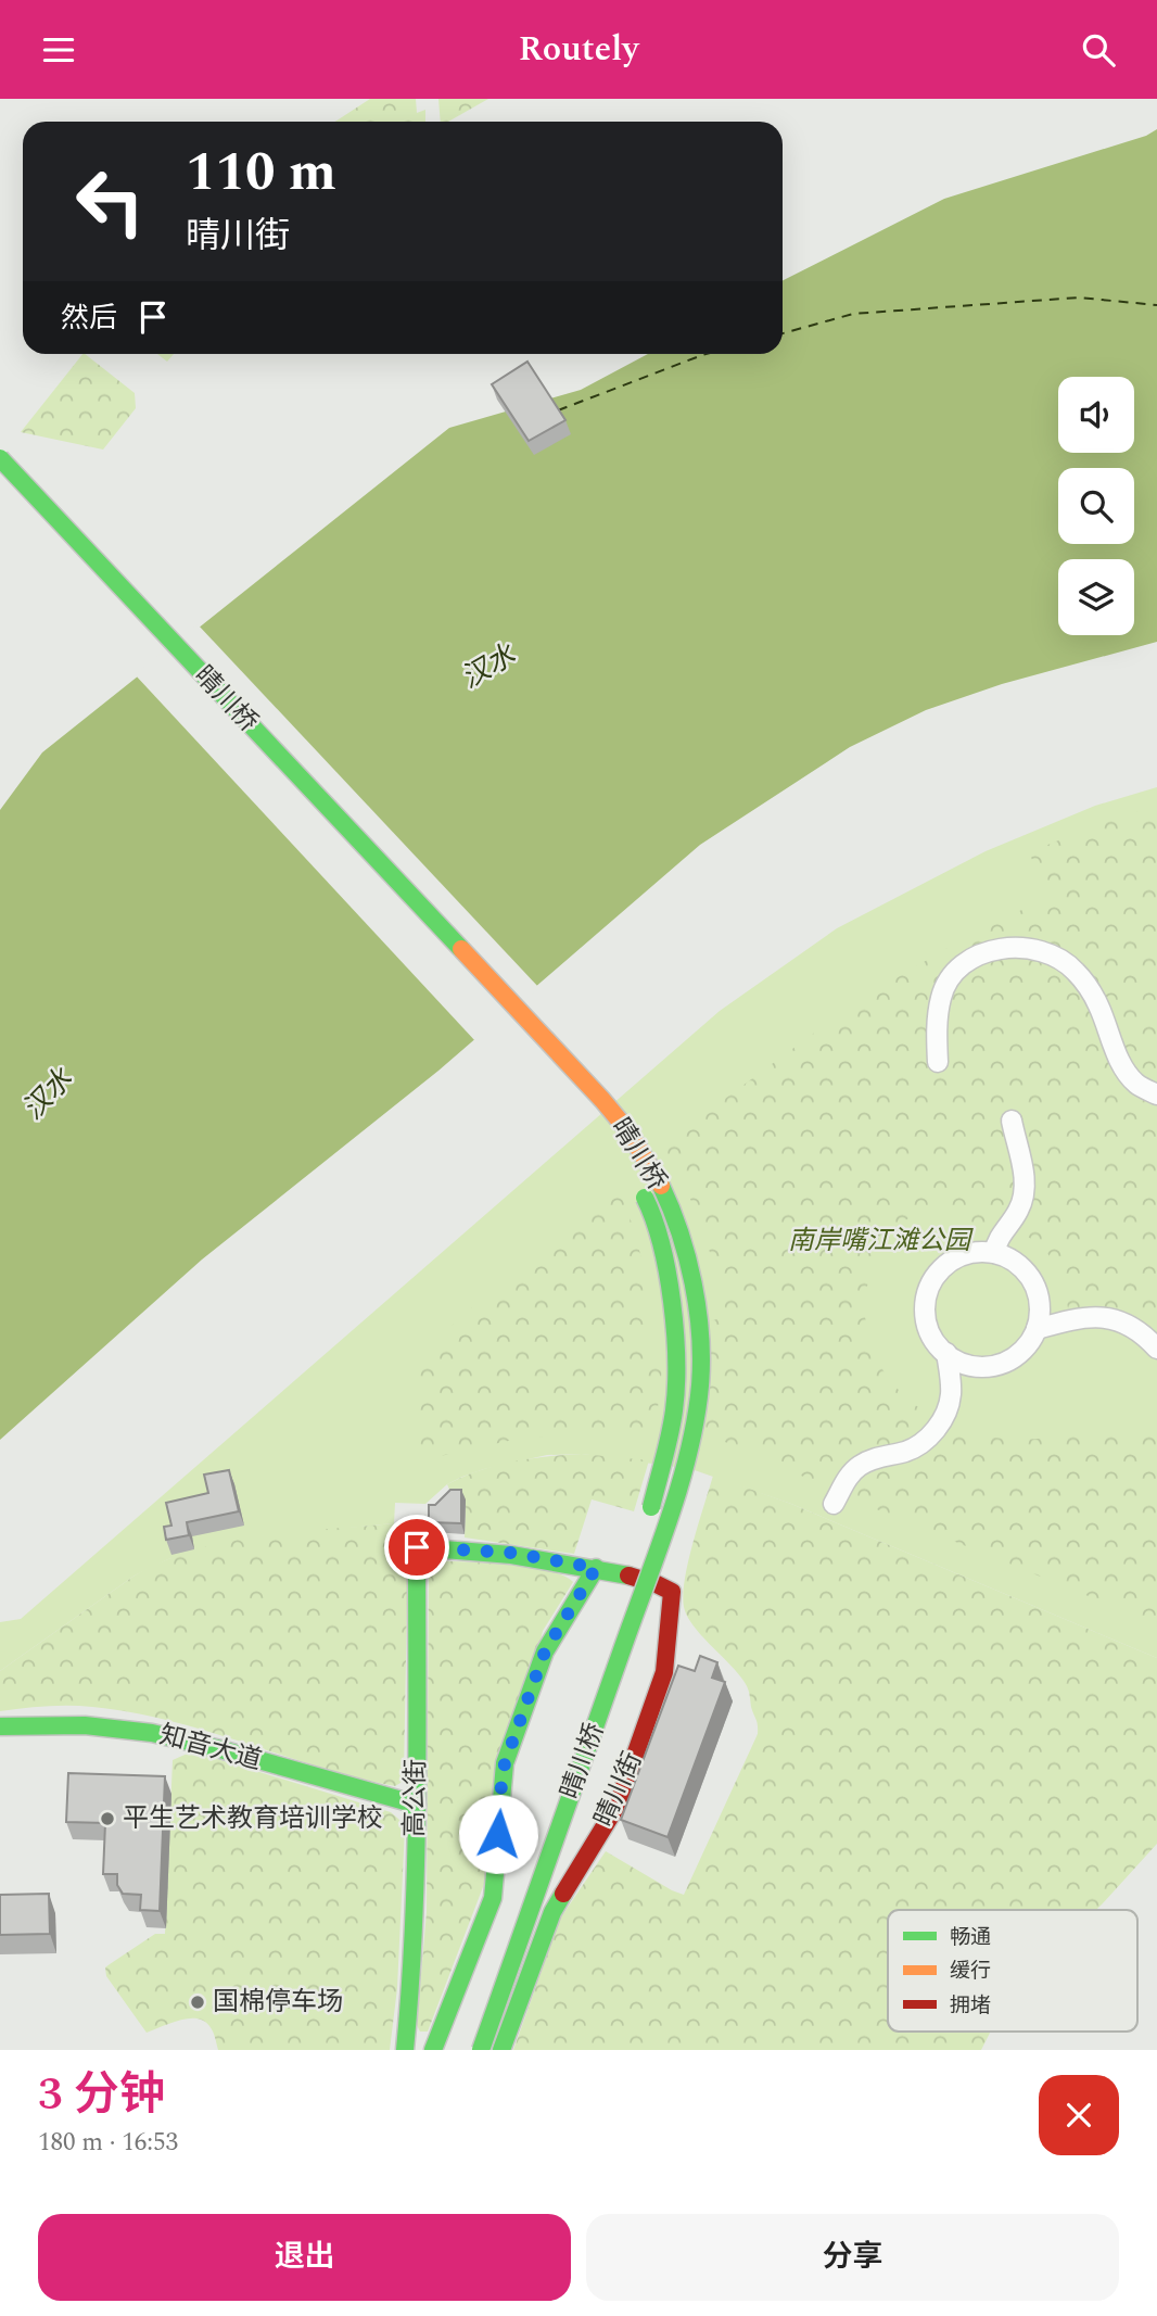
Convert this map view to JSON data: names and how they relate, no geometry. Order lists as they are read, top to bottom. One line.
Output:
{"streets":{"main road":["晴川桥","知音大道","晴川街","高公街"]},"crossings":[["知音大道","高公街"],["晴川街","高公街"]],"water":["汉水"],"parks":["南岸嘴江滩公园"],"places":["平生艺术教育培训学校","国棉停车场"],"legend":["畅通","缓行","拥堵"],"page":{"header":"Routely","turn":["110 m","晴川街"],"then":"然后","heading":["3 分钟","180 m · 16:53"],"buttons":["退出","分享"]}}
